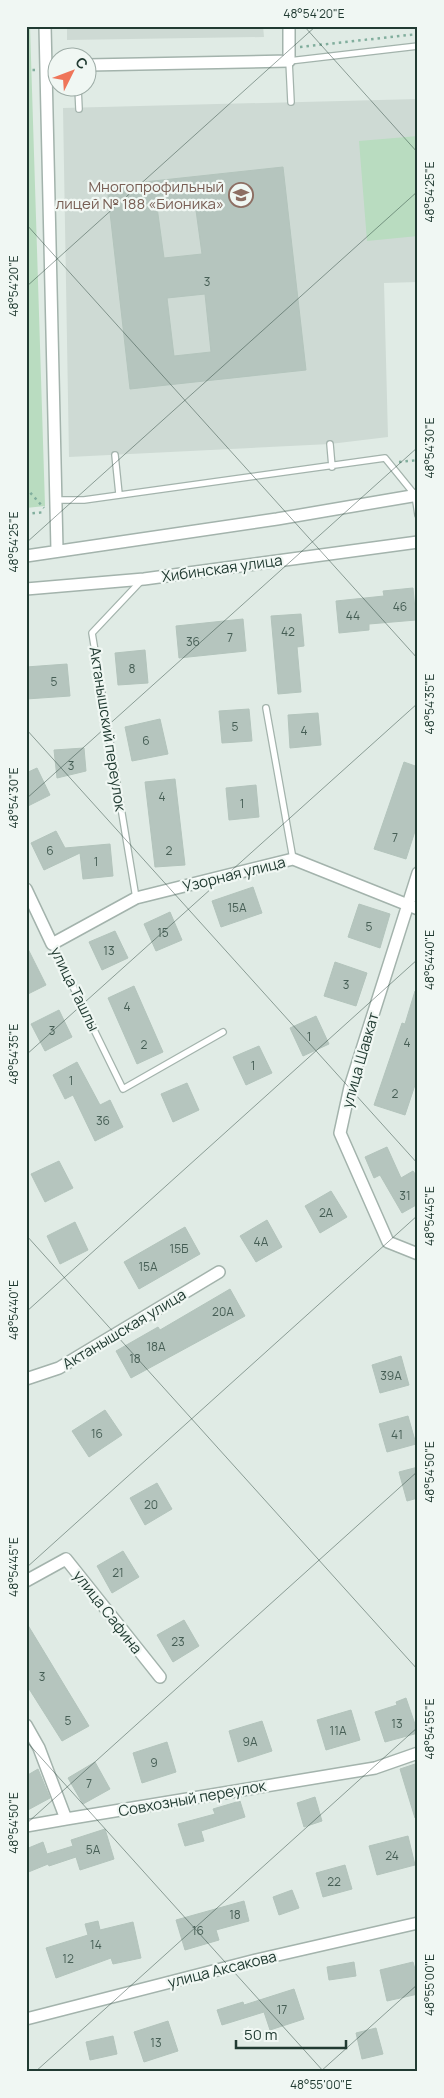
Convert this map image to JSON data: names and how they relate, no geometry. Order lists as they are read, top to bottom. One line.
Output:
{"streets":{"street":["Хибинская улица","Узорная улица","улица Ташлы","улица Шавкат","Актанышская улица","улица Сафина","Совхозный переулок","улица Аксакова"],"lane":["Актанышский переулок"]},"crossings":[["Хибинская улица","Актанышский переулок"],["Актанышский переулок","Узорная улица"],["Узорная улица","улица Ташлы"],["Узорная улица","улица Шавкат"]],"places":{"school or university":["Многопрофильный лицей № 188 «Бионика»"]},"house_numbers":["3","46","44","42","7","36","8","5","5","4","6","3","4","1","7","6","2","1","15А","5","15","13","3","4","3","1","4","2","1","1","2","36","31","2А","4А","15Б","15А","20А","18А","18","39А","16","41","20","21","23","3","5","13","11А","9А","9","7","5А","24","22","18","16","14","12","17","13"],"scale_bar":"50 m","north":"top right","coordinates":["48°54'20\"E","48°54'25\"E","48°54'30\"E","48°54'35\"E","48°54'40\"E","48°54'45\"E","48°54'50\"E","48°54'55\"E","48°55'00\"E"]}
